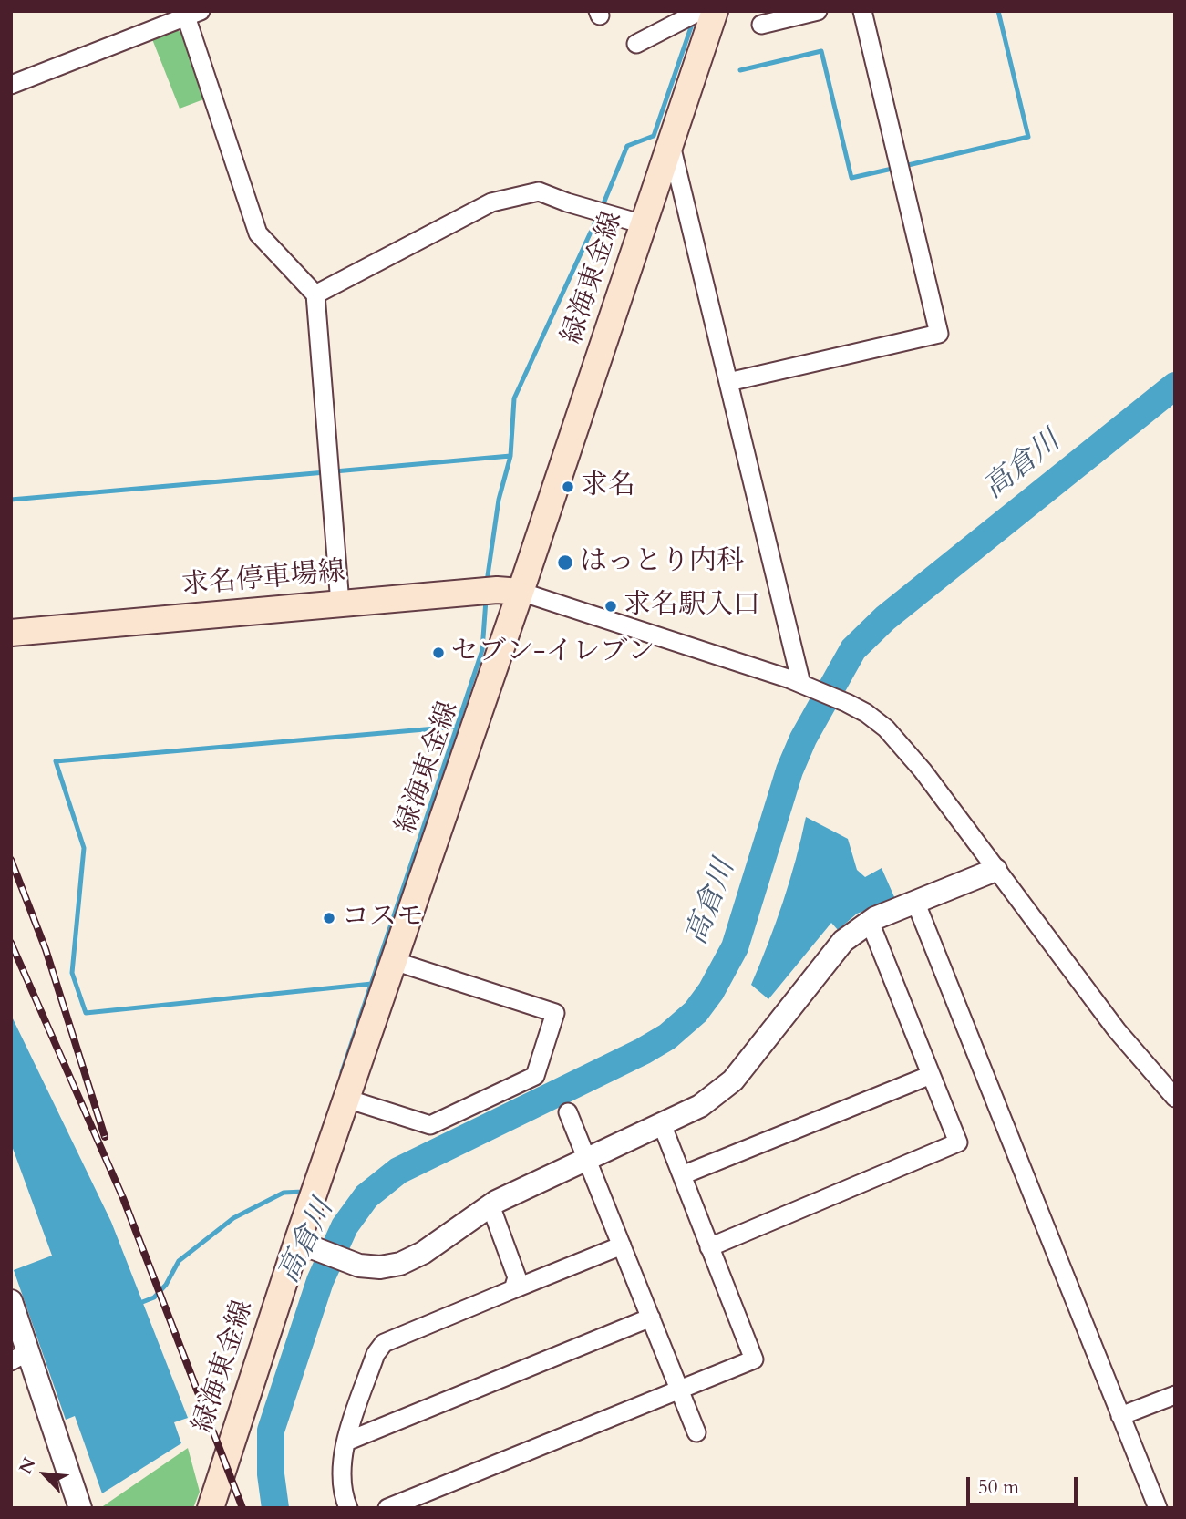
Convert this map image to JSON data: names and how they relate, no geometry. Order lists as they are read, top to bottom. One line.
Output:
{"streets":{"main road":["緑海東金線","求名停車場線"]},"crossings":[["緑海東金線","求名停車場線"]],"water":["高倉川"],"places":["求名","はっとり内科","求名駅入口","セブン-イレブン","コスモ"],"scale_bar":"50 m","north":"top left"}
